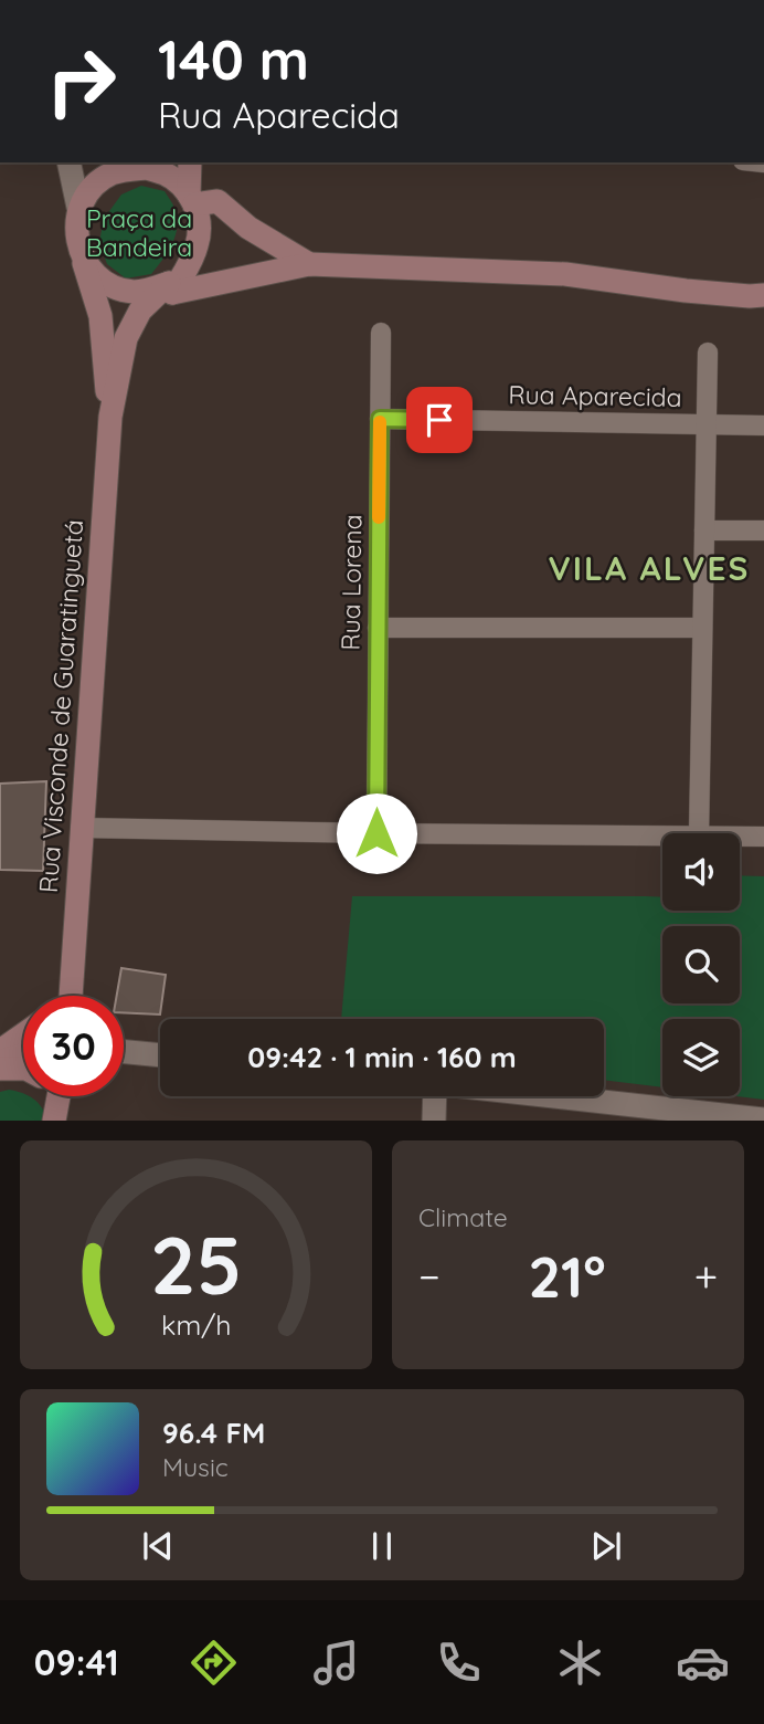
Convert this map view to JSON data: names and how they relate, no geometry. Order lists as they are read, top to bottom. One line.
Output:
{"streets":{"main road":["Rua Visconde de Guaratinguetá"],"street":["Rua Aparecida","Rua Lorena"]},"crossings":[["Rua Aparecida","Rua Lorena"]],"districts":["VILA ALVES"],"parks":["Praça da Bandeira"],"page":{"turn":["140 m","Rua Aparecida"],"limit":"30","trip":"09:42 · 1 min · 160 m","tile":"Climate","heat":["−","21°","+"],"song":["96.4 FM","Music"],"tabs":"09:41","gauge":["25","km/h"]}}
